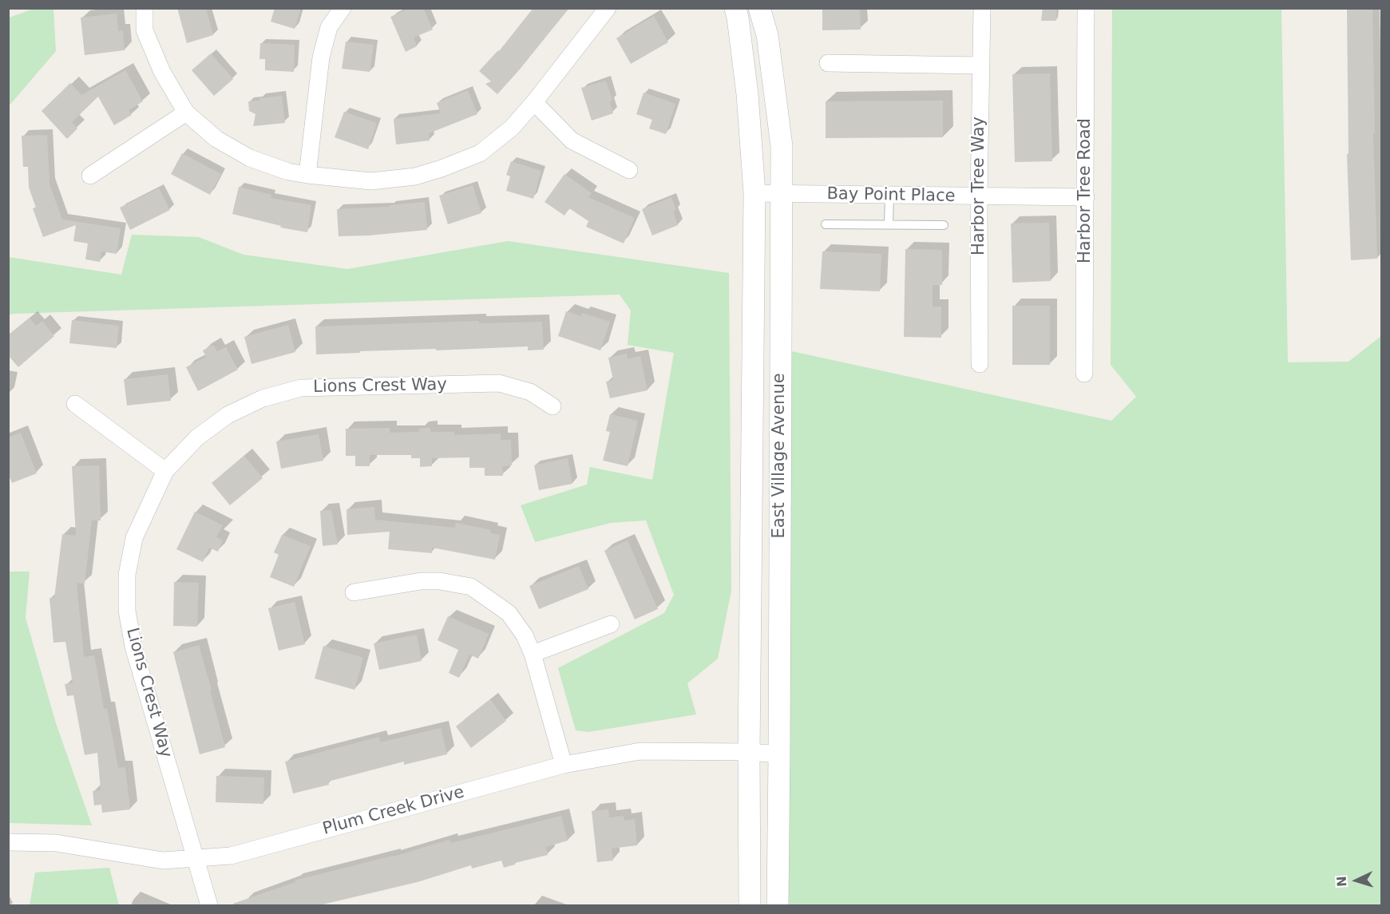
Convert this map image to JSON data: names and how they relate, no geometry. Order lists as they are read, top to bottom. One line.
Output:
{"streets":{"street":["Harbor Tree Way","Harbor Tree Road","Bay Point Place","Lions Crest Way","East Village Avenue","Plum Creek Drive"]},"crossings":[["Harbor Tree Way","Bay Point Place"],["Harbor Tree Road","Bay Point Place"],["Bay Point Place","East Village Avenue"],["Lions Crest Way","Plum Creek Drive"],["East Village Avenue","Plum Creek Drive"]],"north":"left"}
